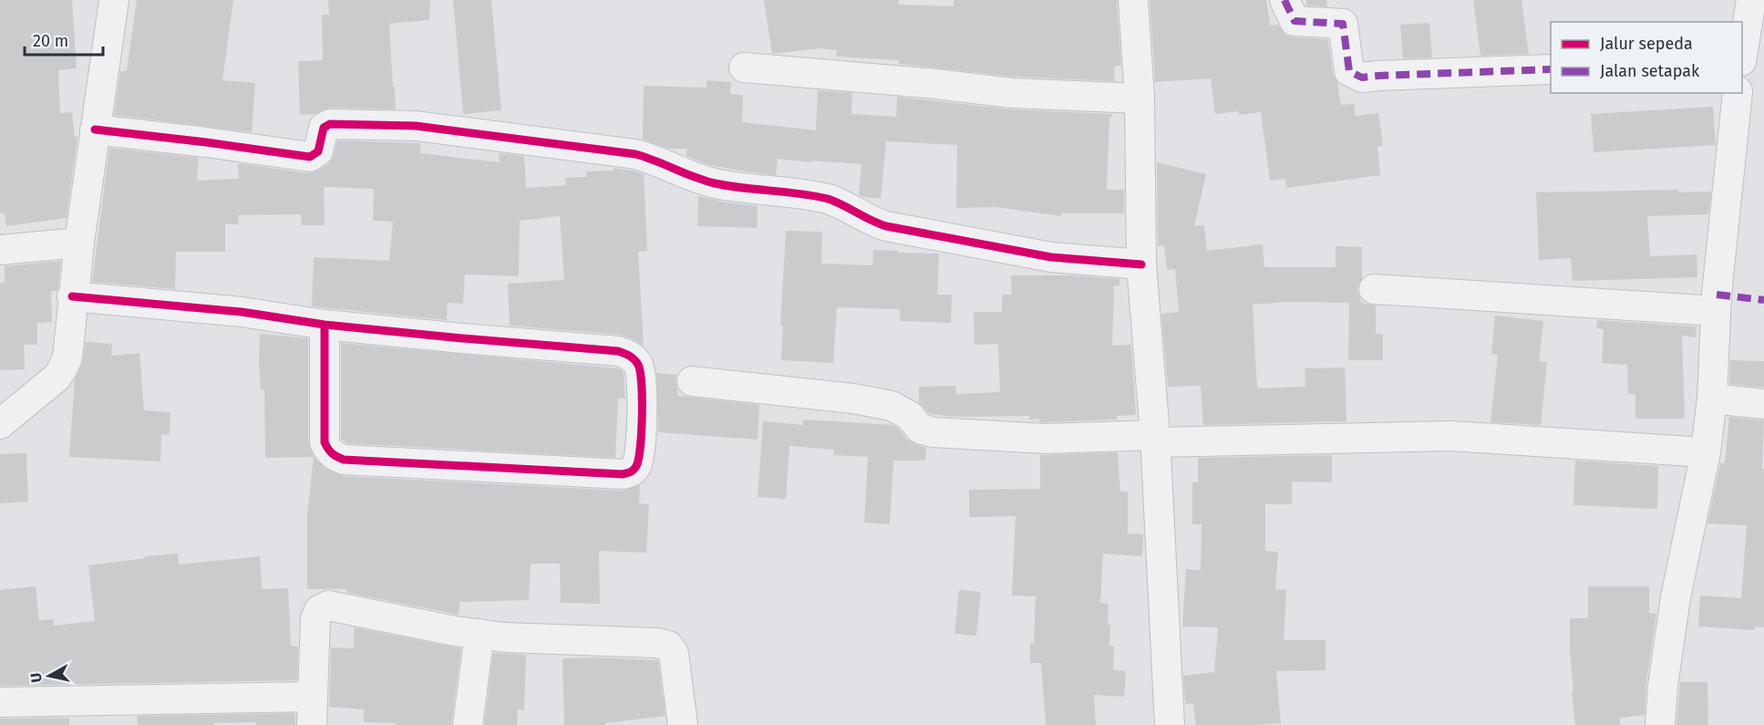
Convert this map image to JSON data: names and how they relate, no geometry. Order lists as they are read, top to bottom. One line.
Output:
{"legend":["Jalur sepeda","Jalan setapak"],"scale_bar":"20 m","north":"left"}
